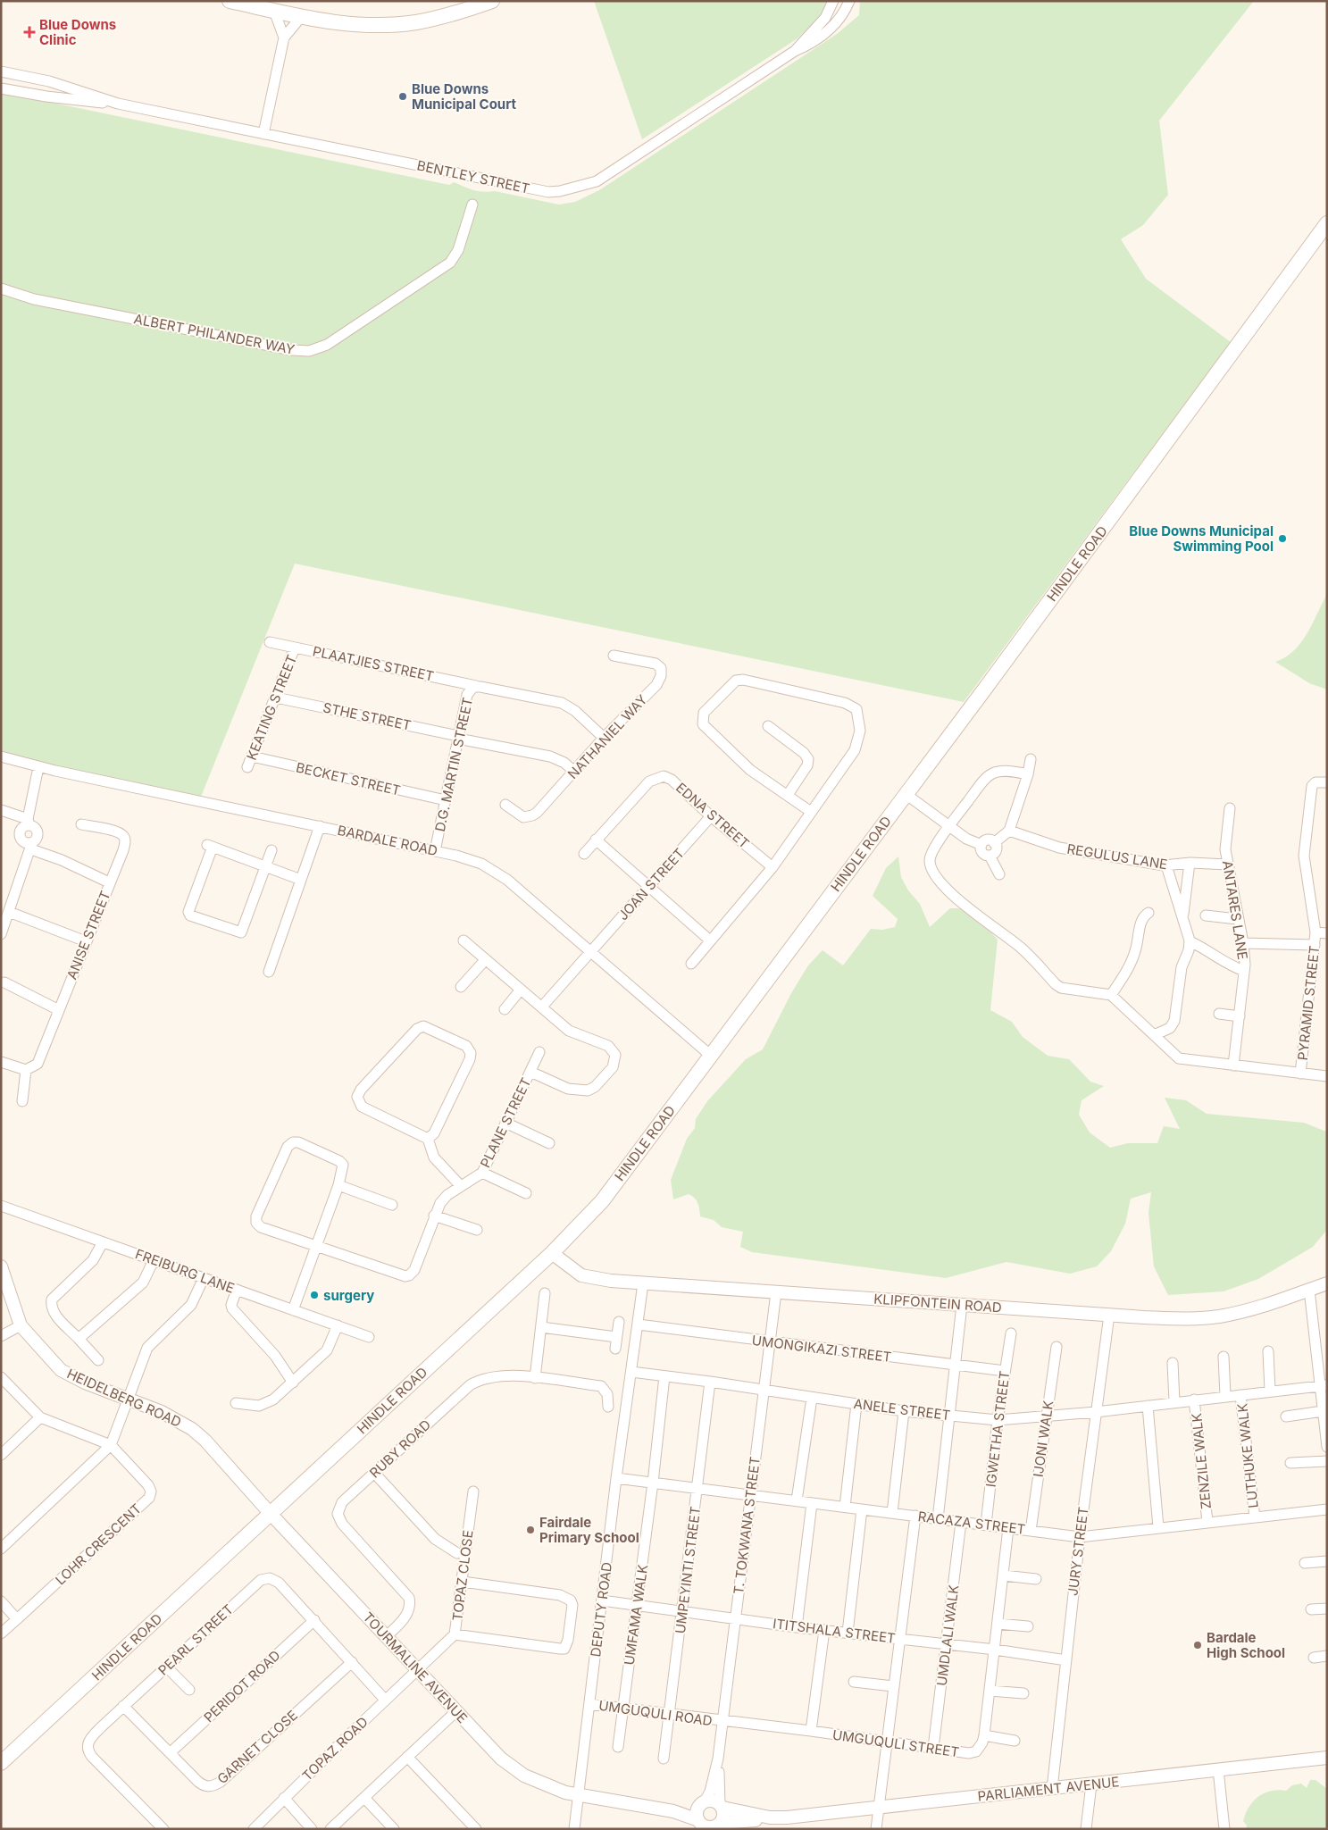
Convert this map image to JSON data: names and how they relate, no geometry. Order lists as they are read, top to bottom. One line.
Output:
{"streets":{"main road":["HINDLE ROAD"],"street":["BENTLEY STREET","ALBERT PHILANDER WAY","PLAATJIES STREET","KEATING STREET","STHE STREET","NATHANIEL WAY","D.G. MARTIN STREET","BECKET STREET","EDNA STREET","BARDALE ROAD","REGULUS LANE","JOAN STREET","ANTARES LANE","ANISE STREET","PYRAMID STREET","PLANE STREET","FREIBURG LANE","KLIPFONTEIN ROAD","UMONGIKAZI STREET","HEIDELBERG ROAD","ANELE STREET","IGWETHA STREET","IJONI WALK","RUBY ROAD","LUTHUKE WALK","ZENZILE WALK","RACAZA STREET","T. TOKWANA STREET","LOHR CRESCENT","JURY STREET","UMPEYINTI STREET","TOPAZ CLOSE","DEPUTY ROAD","UMFAMA WALK","ITITSHALA STREET","UMDLALI WALK","PEARL STREET","TOURMALINE AVENUE","PERIDOT ROAD","UMGUQULI ROAD","UMGUQULI STREET","GARNET CLOSE","TOPAZ ROAD","PARLIAMENT AVENUE"]},"crossings":[["HINDLE ROAD","BARDALE ROAD"],["HINDLE ROAD","KLIPFONTEIN ROAD"],["HINDLE ROAD","HEIDELBERG ROAD"],["HINDLE ROAD","TOURMALINE AVENUE"],["PLAATJIES STREET","KEATING STREET"],["PLAATJIES STREET","NATHANIEL WAY"],["PLAATJIES STREET","D.G. MARTIN STREET"],["KEATING STREET","STHE STREET"],["KEATING STREET","BECKET STREET"],["STHE STREET","NATHANIEL WAY"],["STHE STREET","D.G. MARTIN STREET"],["D.G. MARTIN STREET","BECKET STREET"],["D.G. MARTIN STREET","BARDALE ROAD"],["EDNA STREET","JOAN STREET"],["BARDALE ROAD","JOAN STREET"],["REGULUS LANE","ANTARES LANE"],["JOAN STREET","PLANE STREET"],["KLIPFONTEIN ROAD","T. TOKWANA STREET"],["KLIPFONTEIN ROAD","JURY STREET"],["KLIPFONTEIN ROAD","DEPUTY ROAD"],["UMONGIKAZI STREET","IGWETHA STREET"],["UMONGIKAZI STREET","T. TOKWANA STREET"],["UMONGIKAZI STREET","DEPUTY ROAD"],["HEIDELBERG ROAD","TOURMALINE AVENUE"],["ANELE STREET","IGWETHA STREET"],["ANELE STREET","IJONI WALK"],["ANELE STREET","LUTHUKE WALK"],["ANELE STREET","ZENZILE WALK"],["ANELE STREET","T. TOKWANA STREET"],["ANELE STREET","JURY STREET"],["ANELE STREET","UMPEYINTI STREET"],["ANELE STREET","DEPUTY ROAD"],["ANELE STREET","UMFAMA WALK"],["IGWETHA STREET","RACAZA STREET"],["IJONI WALK","RACAZA STREET"],["RUBY ROAD","TOURMALINE AVENUE"],["LUTHUKE WALK","RACAZA STREET"],["ZENZILE WALK","RACAZA STREET"],["RACAZA STREET","T. TOKWANA STREET"],["RACAZA STREET","JURY STREET"],["RACAZA STREET","UMPEYINTI STREET"],["RACAZA STREET","DEPUTY ROAD"],["RACAZA STREET","UMFAMA WALK"],["RACAZA STREET","UMDLALI WALK"],["T. TOKWANA STREET","ITITSHALA STREET"],["T. TOKWANA STREET","UMGUQULI ROAD"],["T. TOKWANA STREET","UMGUQULI STREET"],["T. TOKWANA STREET","PARLIAMENT AVENUE"],["JURY STREET","ITITSHALA STREET"],["JURY STREET","PARLIAMENT AVENUE"],["UMPEYINTI STREET","ITITSHALA STREET"],["UMPEYINTI STREET","UMGUQULI ROAD"],["TOPAZ CLOSE","TOURMALINE AVENUE"],["TOPAZ CLOSE","TOPAZ ROAD"],["DEPUTY ROAD","ITITSHALA STREET"],["DEPUTY ROAD","TOURMALINE AVENUE"],["DEPUTY ROAD","UMGUQULI ROAD"],["UMFAMA WALK","ITITSHALA STREET"],["UMFAMA WALK","UMGUQULI ROAD"],["ITITSHALA STREET","UMDLALI WALK"],["UMDLALI WALK","UMGUQULI STREET"],["PEARL STREET","PERIDOT ROAD"],["PEARL STREET","GARNET CLOSE"],["PEARL STREET","TOPAZ ROAD"],["TOURMALINE AVENUE","TOPAZ ROAD"],["PERIDOT ROAD","GARNET CLOSE"],["UMGUQULI ROAD","UMGUQULI STREET"]],"places":{"health":["Blue Downs Clinic"],"other":["Blue Downs Municipal Court","Blue Downs Municipal Swimming Pool","surgery","Fairdale Primary School","Bardale High School"]}}
